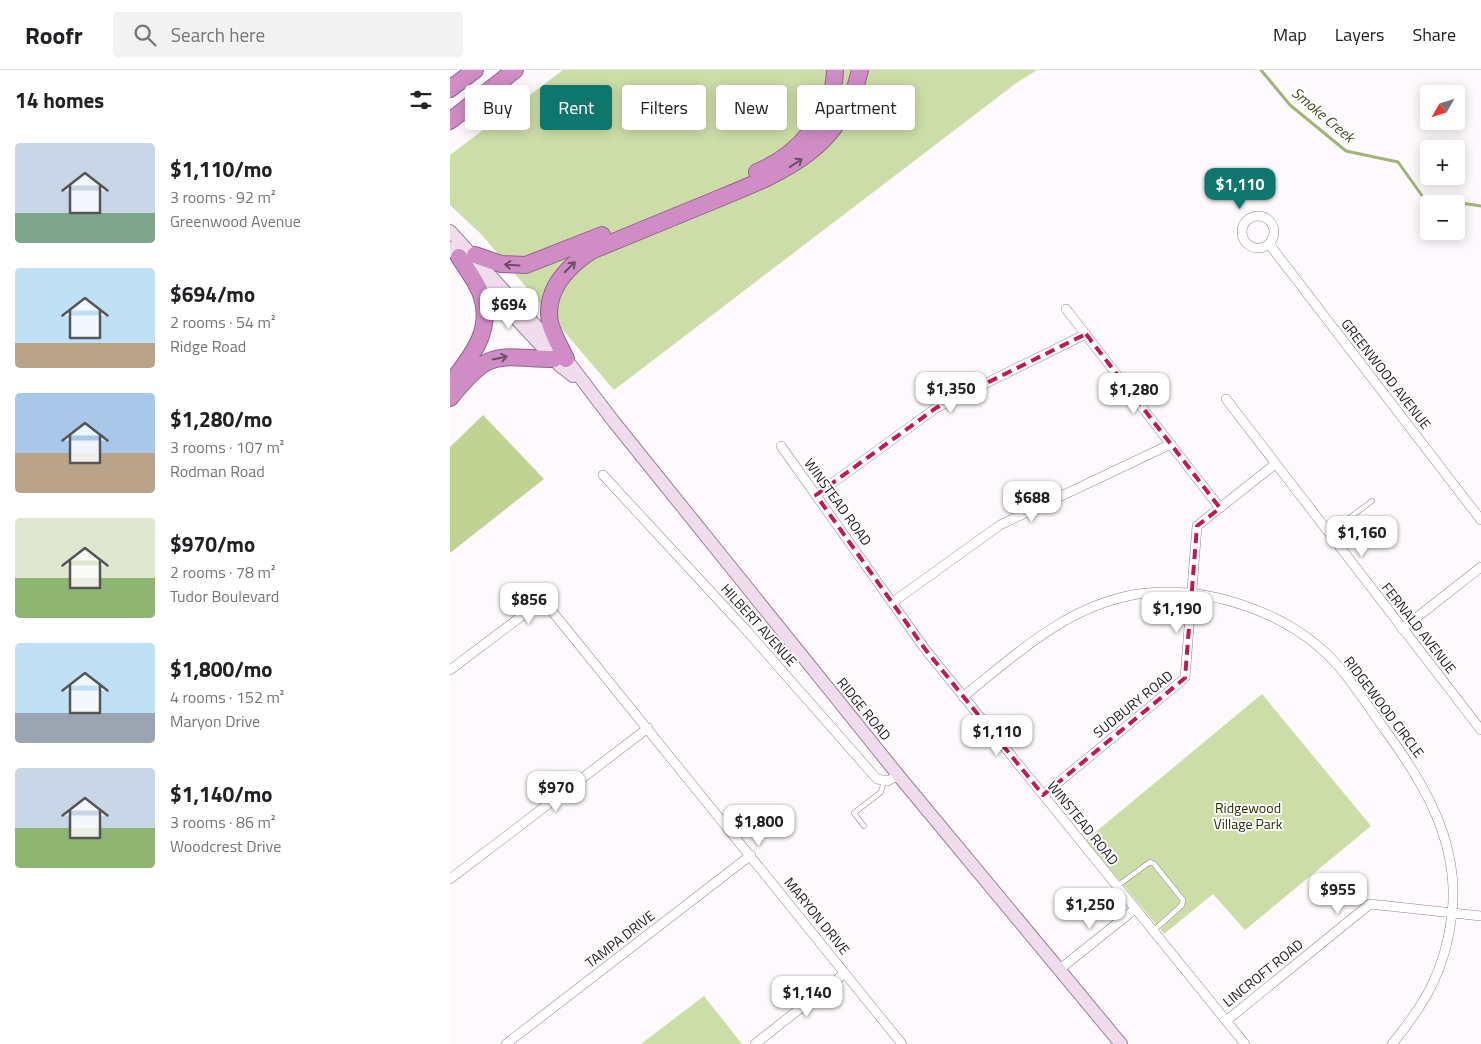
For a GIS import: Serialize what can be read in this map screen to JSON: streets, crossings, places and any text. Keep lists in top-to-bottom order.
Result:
{
  "streets": {
    "street": [
      "GREENWOOD AVENUE",
      "WINSTEAD ROAD",
      "HILBERT AVENUE",
      "FERNALD AVENUE",
      "SUDBURY ROAD",
      "RIDGEWOOD CIRCLE",
      "RIDGE ROAD",
      "MARYON DRIVE",
      "TAMPA DRIVE",
      "LINCROFT ROAD"
    ]
  },
  "crossings": [
    ["WINSTEAD ROAD", "SUDBURY ROAD"],
    ["WINSTEAD ROAD", "RIDGEWOOD CIRCLE"],
    ["WINSTEAD ROAD", "LINCROFT ROAD"],
    ["FERNALD AVENUE", "SUDBURY ROAD"],
    ["SUDBURY ROAD", "RIDGEWOOD CIRCLE"],
    ["RIDGEWOOD CIRCLE", "LINCROFT ROAD"],
    ["MARYON DRIVE", "TAMPA DRIVE"]
  ],
  "water": ["Smoke Creek"],
  "parks": ["Ridgewood Village Park"],
  "north": "bottom left",
  "page": {
    "header": "Roofr",
    "search": "Search here",
    "nav": ["Map", "Layers", "Share"],
    "heading": "14 homes",
    "map_buttons": ["+", "−"],
    "chip": [
      "Buy",
      "Rent",
      "Filters",
      "New",
      "Apartment"
    ],
    "list": [
      {
        "name": "$1,110/mo",
        "note": "3 rooms · 92 m² · Greenwood Avenue"
      },
      {
        "name": "$694/mo",
        "note": "2 rooms · 54 m² · Ridge Road"
      },
      {
        "name": "$1,280/mo",
        "note": "3 rooms · 107 m² · Rodman Road"
      },
      {
        "name": "$970/mo",
        "note": "2 rooms · 78 m² · Tudor Boulevard"
      },
      {
        "name": "$1,800/mo",
        "note": "4 rooms · 152 m² · Maryon Drive"
      },
      {
        "name": "$1,140/mo",
        "note": "3 rooms · 86 m² · Woodcrest Drive"
      }
    ],
    "price": [
      "$1,110",
      "$694",
      "$1,350",
      "$1,280",
      "$688",
      "$1,160",
      "$856",
      "$1,190",
      "$1,110",
      "$970",
      "$1,800",
      "$955",
      "$1,250",
      "$1,140"
    ]
  }
}
